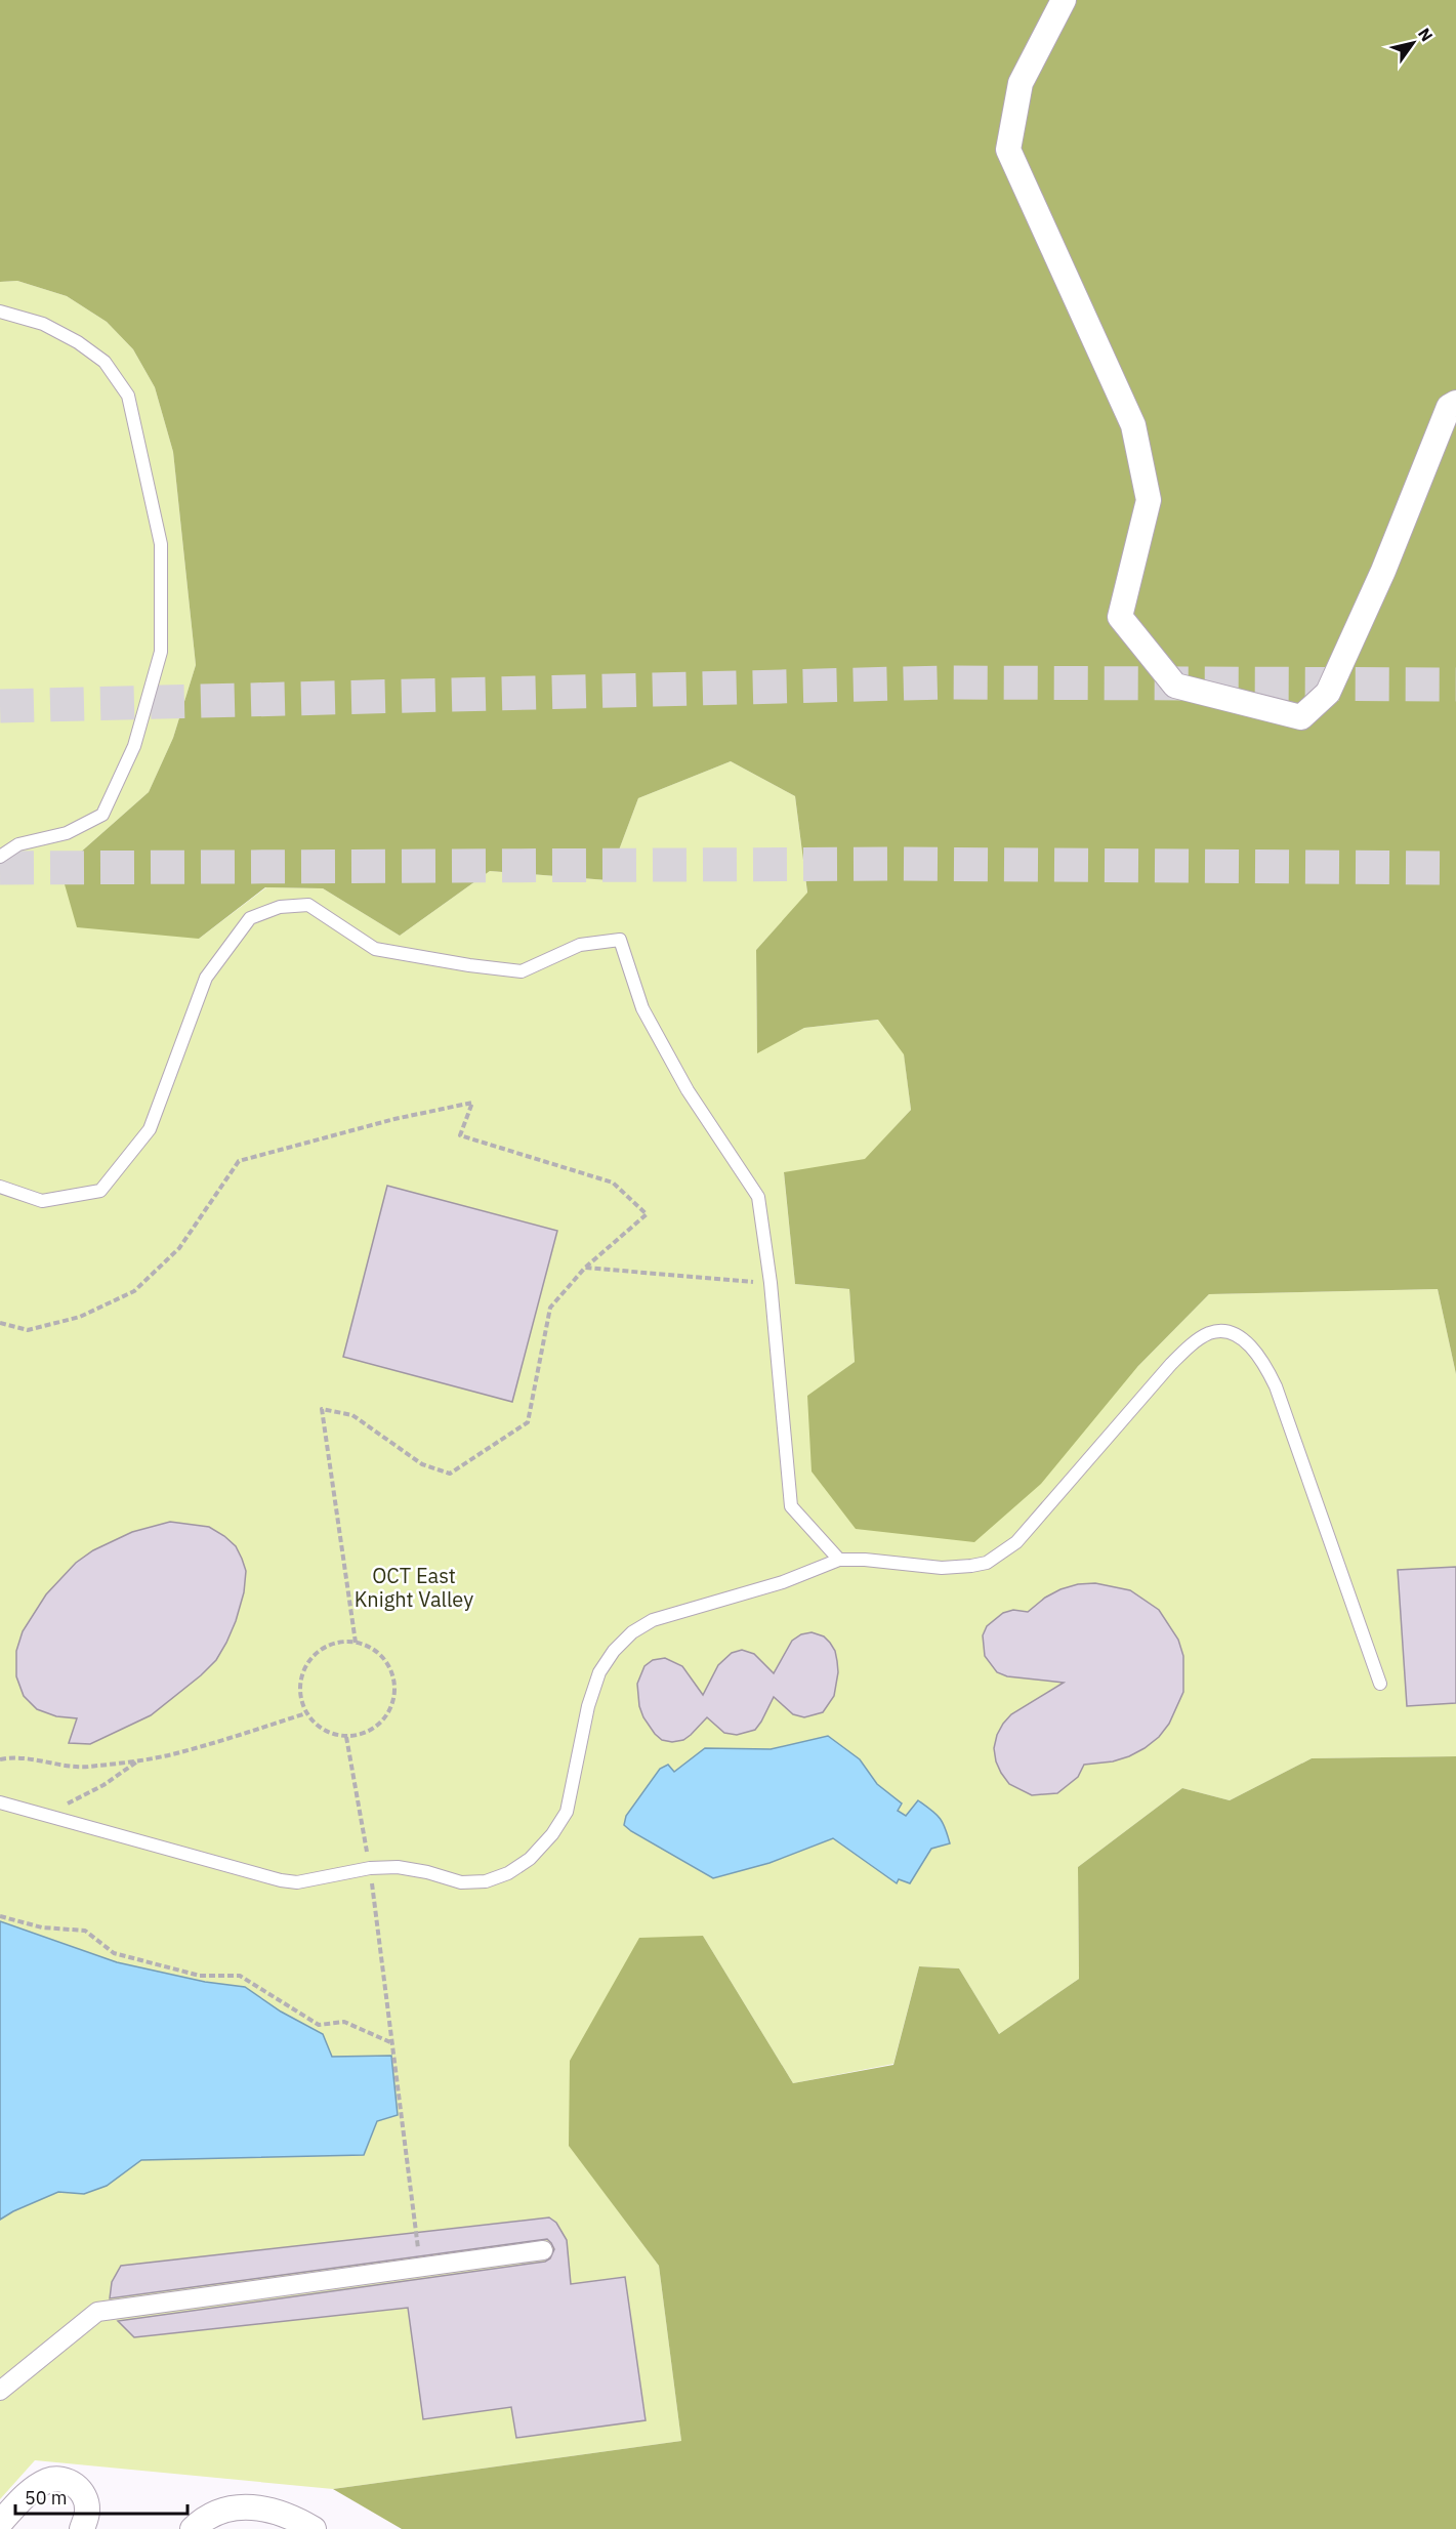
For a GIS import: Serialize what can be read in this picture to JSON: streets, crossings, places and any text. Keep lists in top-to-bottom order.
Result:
{
  "parks": ["OCT East Knight Valley"],
  "scale_bar": "50 m",
  "north": "top right"
}
